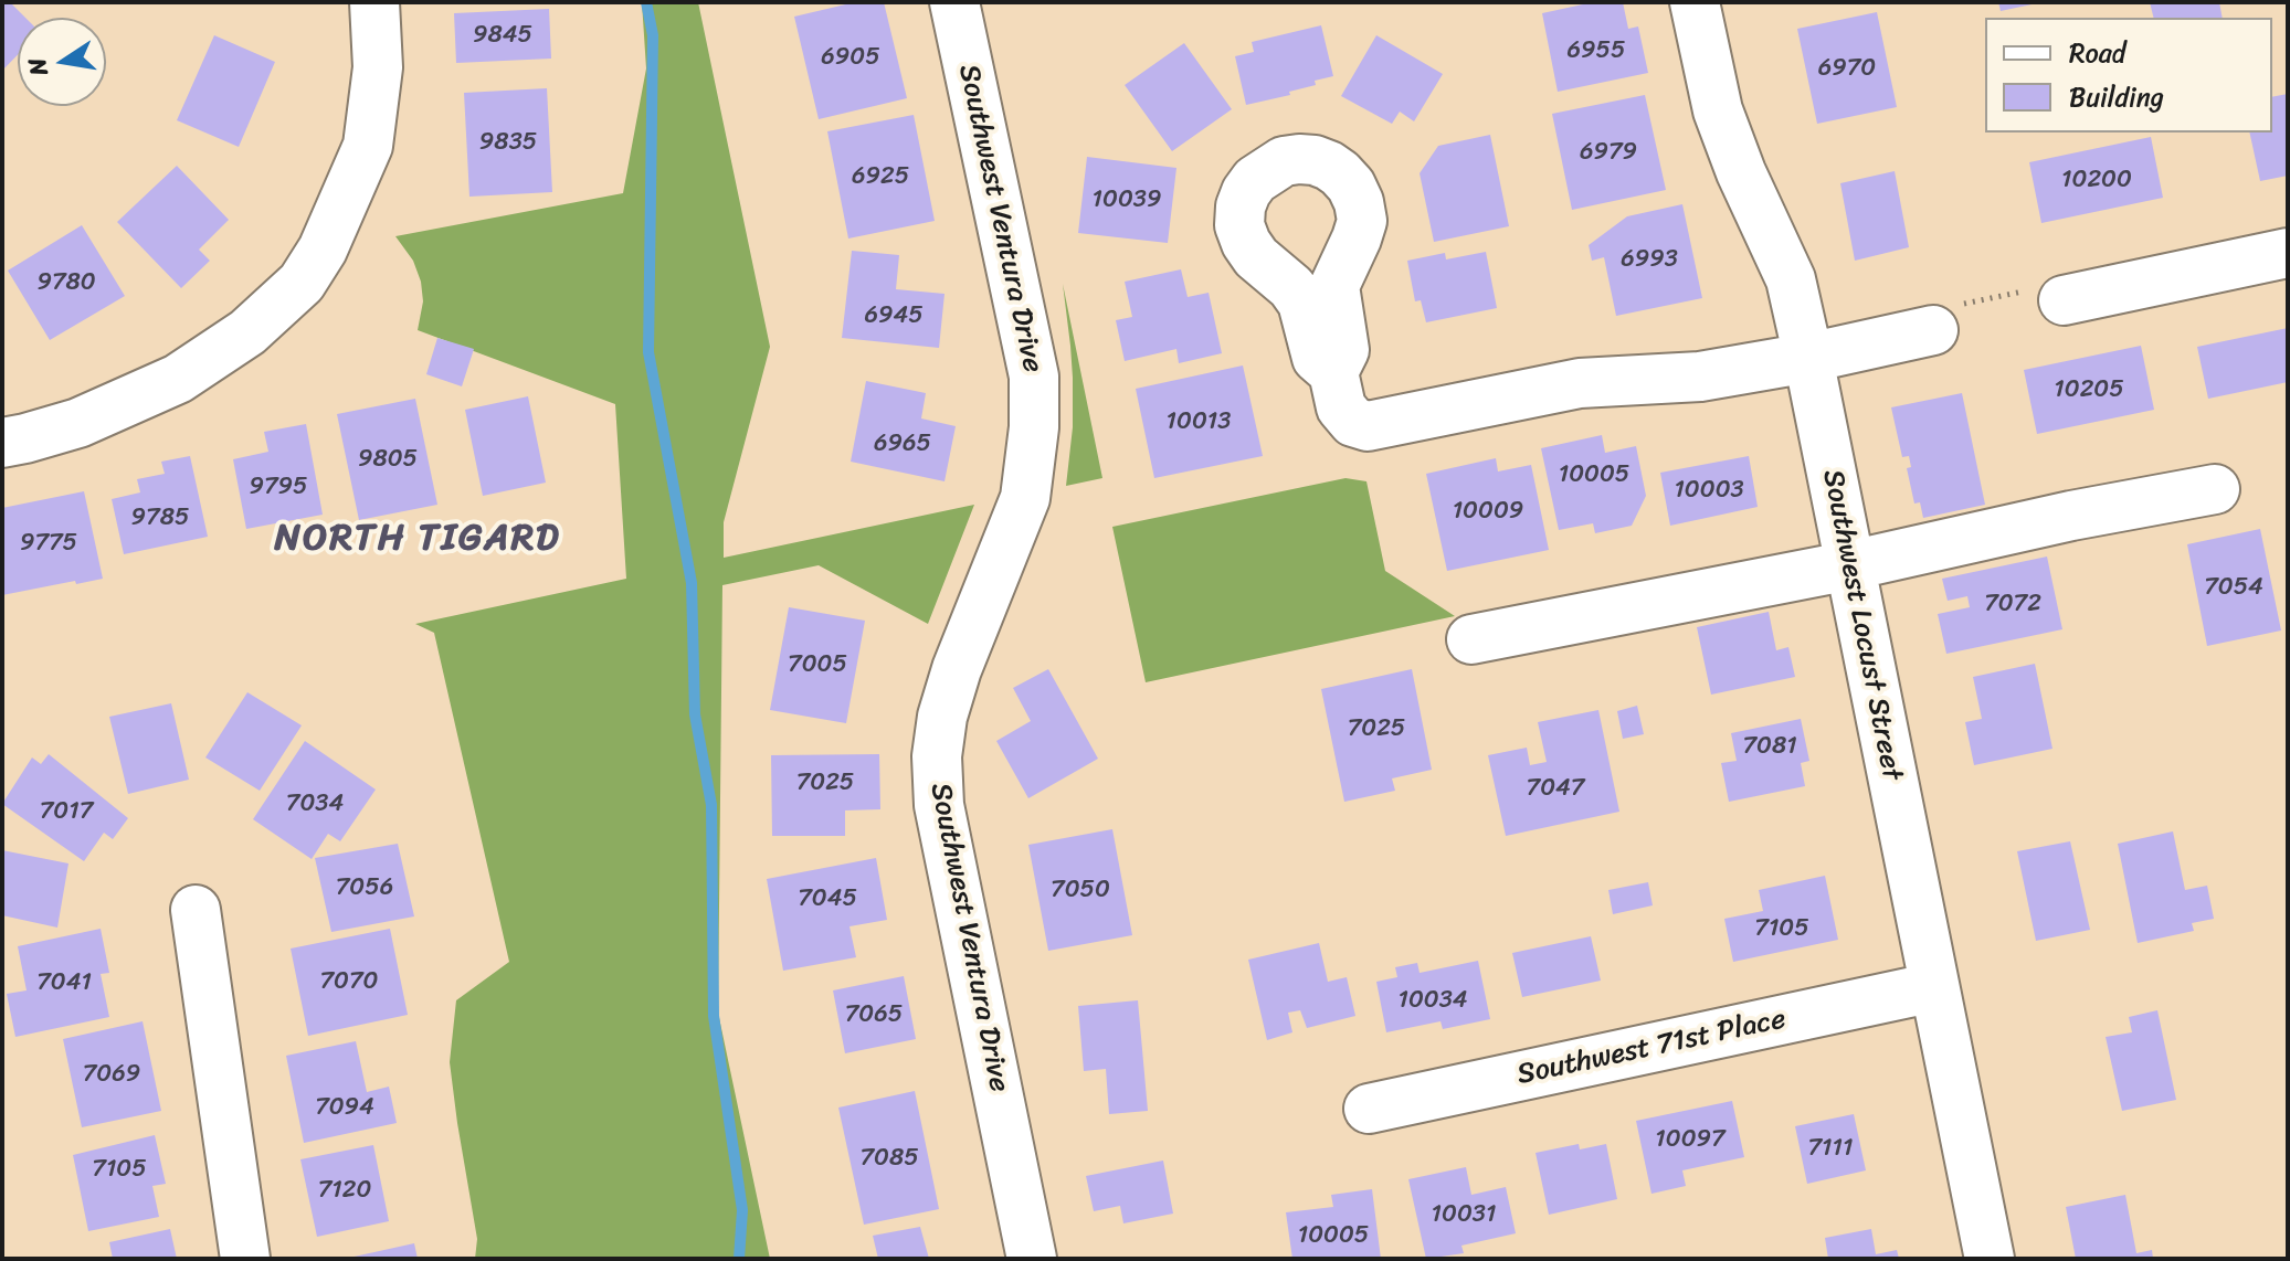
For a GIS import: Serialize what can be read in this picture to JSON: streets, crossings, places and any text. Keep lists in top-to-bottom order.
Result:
{
  "streets": {
    "street": ["Southwest Ventura Drive", "Southwest Locust Street", "Southwest 71st Place"]
  },
  "crossings": [
    ["Southwest Locust Street", "Southwest 71st Place"]
  ],
  "districts": ["NORTH TIGARD"],
  "house_numbers": [
    "9845",
    "6955",
    "6905",
    "6970",
    "9835",
    "6979",
    "6925",
    "10200",
    "10039",
    "6993",
    "9780",
    "6945",
    "10205",
    "10013",
    "6965",
    "9805",
    "10005",
    "9795",
    "10003",
    "10009",
    "9785",
    "9775",
    "7054",
    "7072",
    "7005",
    "7025",
    "7081",
    "7025",
    "7047",
    "7034",
    "7017",
    "7056",
    "7050",
    "7045",
    "7105",
    "7070",
    "7041",
    "10034",
    "7065",
    "7069",
    "7094",
    "10097",
    "7111",
    "7085",
    "7105",
    "7120",
    "10031",
    "10005"
  ],
  "legend": ["Road", "Building"],
  "north": "left"
}
